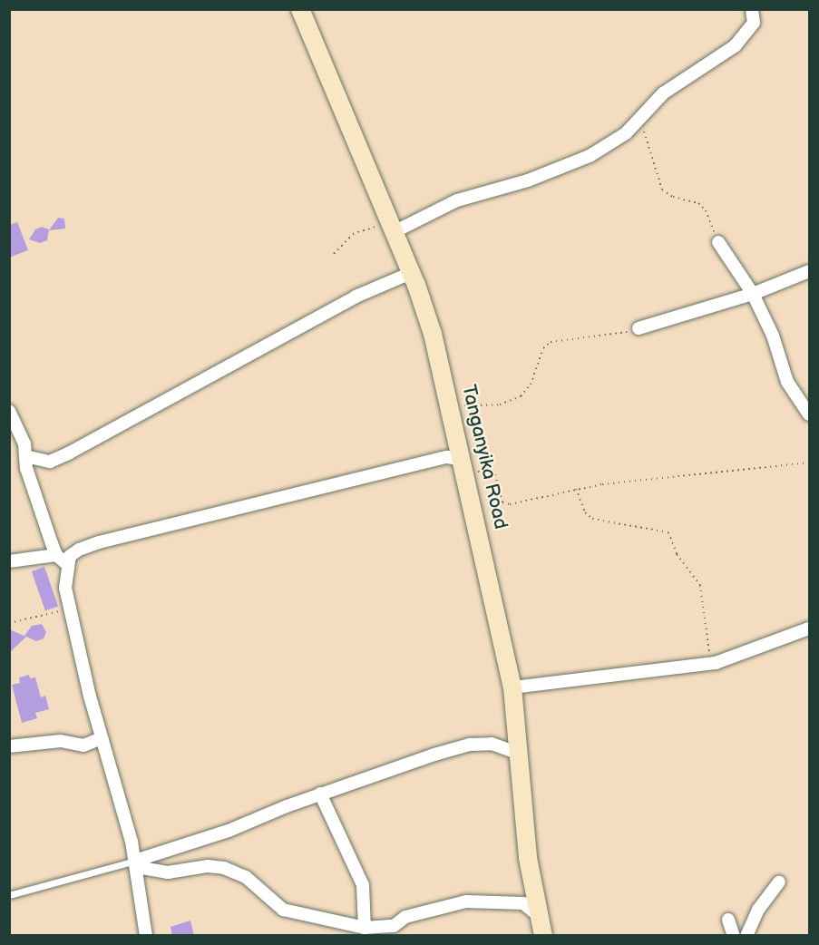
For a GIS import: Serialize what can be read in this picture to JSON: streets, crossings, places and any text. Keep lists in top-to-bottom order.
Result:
{
  "streets": {
    "street": ["Tanganyika Road"]
  }
}
